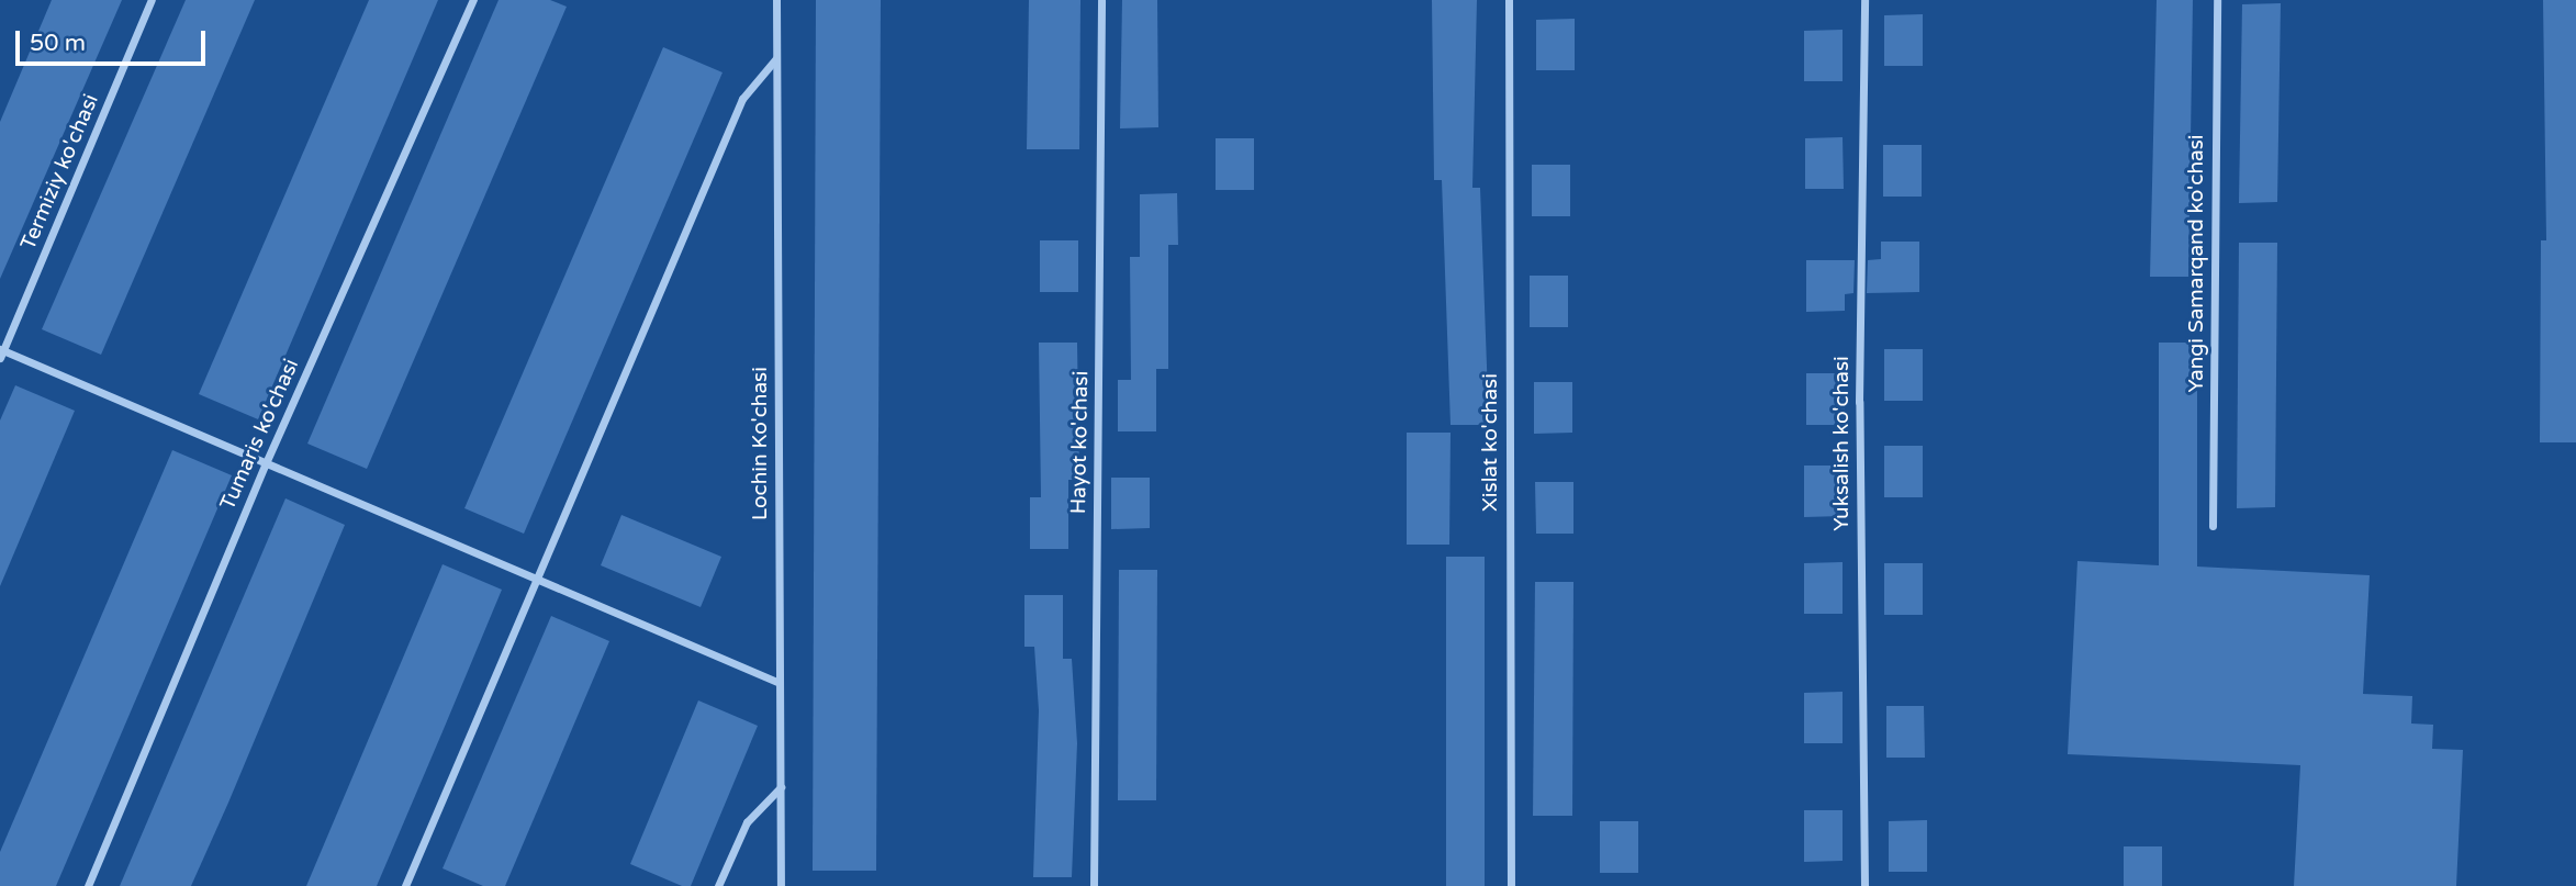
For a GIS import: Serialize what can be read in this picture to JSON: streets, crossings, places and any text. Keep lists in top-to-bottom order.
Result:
{
  "streets": {
    "street": [
      "Termiziy ko'chasi",
      "Yangi Samarqand ko'chasi",
      "Tumaris ko'chasi",
      "Hayot ko'chasi",
      "Xislat ko'chasi",
      "Lochin Ko'chasi",
      "Yuksalish ko'chasi"
    ]
  },
  "scale_bar": "50 m"
}
